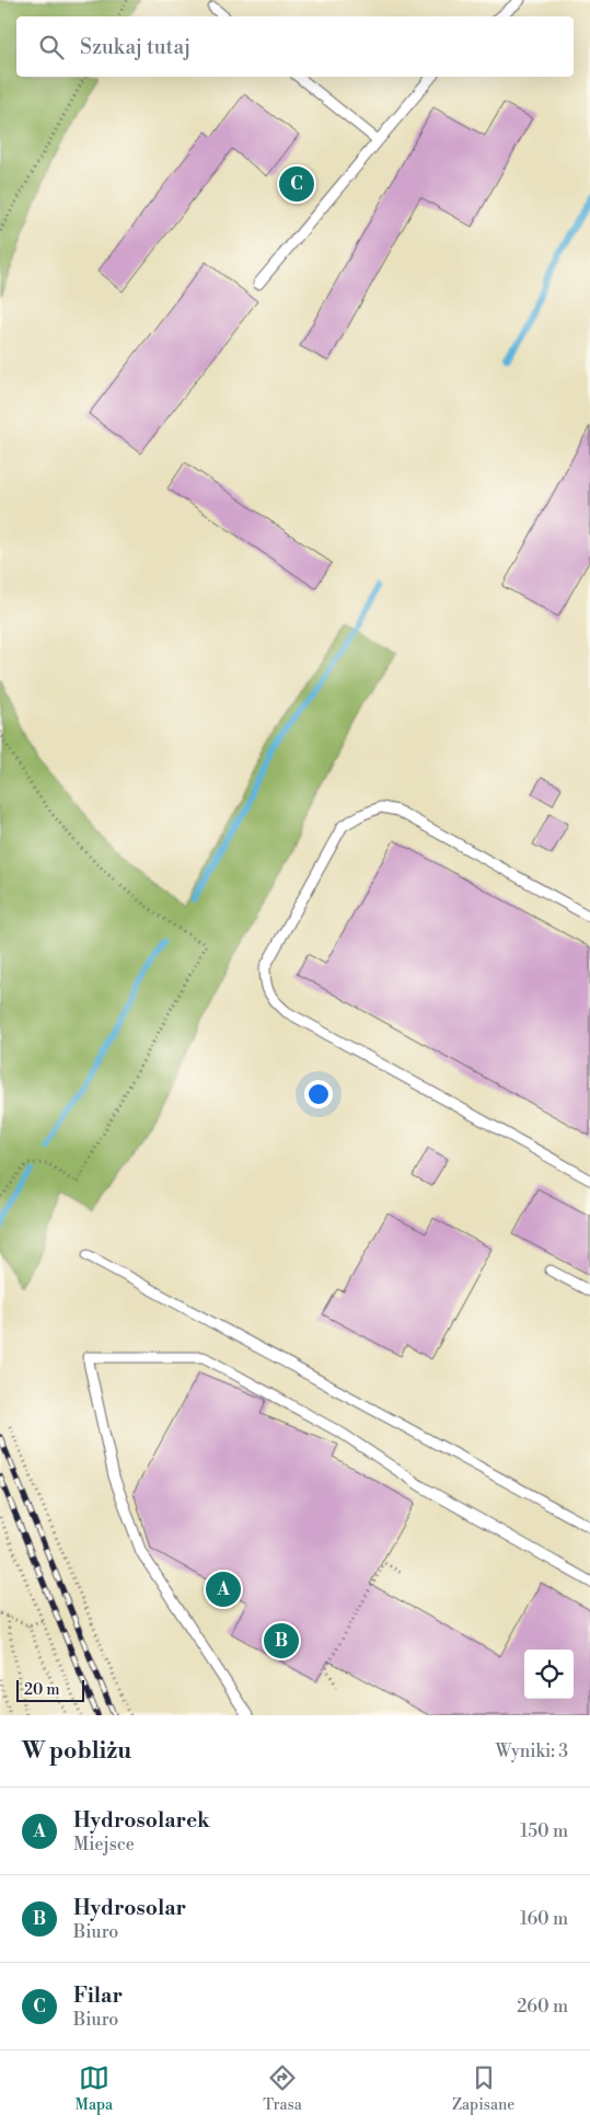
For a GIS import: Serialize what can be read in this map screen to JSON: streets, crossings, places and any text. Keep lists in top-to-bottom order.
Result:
{
  "scale_bar": "20 m",
  "page": {
    "search": "Szukaj tutaj",
    "pins": ["C", "A", "B"],
    "scale": "20 m",
    "heading": ["W pobliżu", "Wyniki: 3"],
    "list": [
      {
        "mark": "A",
        "name": "Hydrosolarek",
        "note": "Miejsce",
        "value": "150 m"
      },
      {
        "mark": "B",
        "name": "Hydrosolar",
        "note": "Biuro",
        "value": "160 m"
      },
      {
        "mark": "C",
        "name": "Filar",
        "note": "Biuro",
        "value": "260 m"
      }
    ],
    "nav": ["Mapa", "Trasa", "Zapisane"]
  }
}
